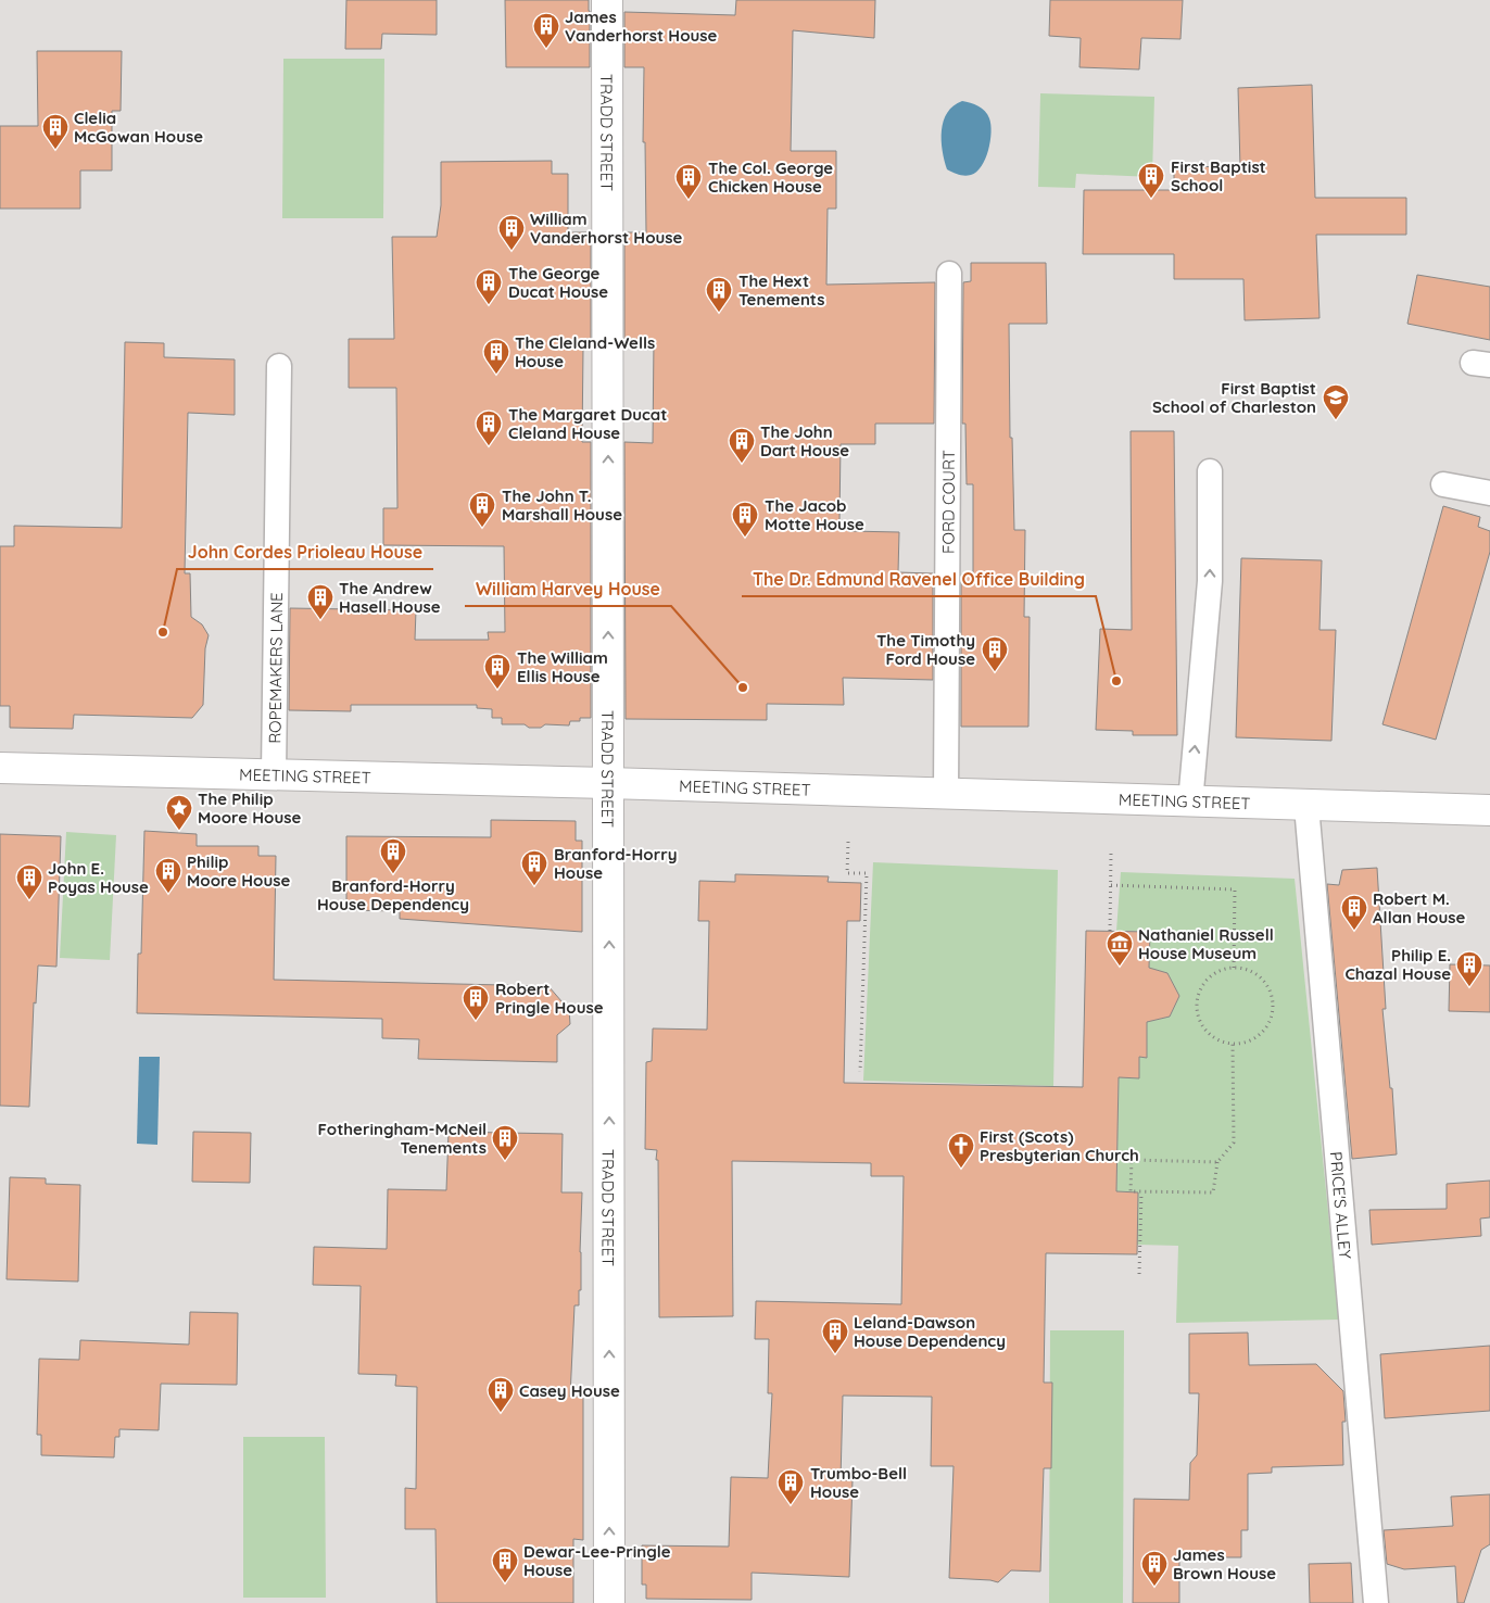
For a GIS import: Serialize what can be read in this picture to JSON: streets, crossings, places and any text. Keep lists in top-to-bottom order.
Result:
{
  "streets": {
    "street": ["TRADD STREET", "MEETING STREET"],
    "lane": ["FORD COURT", "ROPEMAKERS LANE", "PRICE'S ALLEY"]
  },
  "crossings": [
    ["TRADD STREET", "MEETING STREET"],
    ["FORD COURT", "MEETING STREET"],
    ["ROPEMAKERS LANE", "MEETING STREET"],
    ["MEETING STREET", "PRICE'S ALLEY"]
  ],
  "one_way": ["TRADD STREET"],
  "places": {
    "building": [
      "James Vanderhorst House",
      "Clelia McGowan House",
      "First Baptist School",
      "The Col. George Chicken House",
      "William Vanderhorst House",
      "The George Ducat House",
      "The Hext Tenements",
      "The Cleland-Wells House",
      "The Margaret Ducat Cleland House",
      "The John Dart House",
      "The John T. Marshall House",
      "The Jacob Motte House",
      "The Andrew Hasell House",
      "The Timothy Ford House",
      "The William Ellis House",
      "Branford-Horry House Dependency",
      "Branford-Horry House",
      "Philip Moore House",
      "John E. Poyas House",
      "Robert M. Allan House",
      "Philip E. Chazal House",
      "Robert Pringle House",
      "Fotheringham-McNeil Tenements",
      "Leland-Dawson House Dependency",
      "Casey House",
      "Trumbo-Bell House",
      "Dewar-Lee-Pringle House",
      "James Brown House"
    ],
    "school or university": ["First Baptist School of Charleston"],
    "other": ["John Cordes Prioleau House", "The Dr. Edmund Ravenel Office Building", "William Harvey House"],
    "place": ["The Philip Moore House"],
    "museum": ["Nathaniel Russell House Museum"],
    "church": ["First (Scots) Presbyterian Church"]
  }
}
